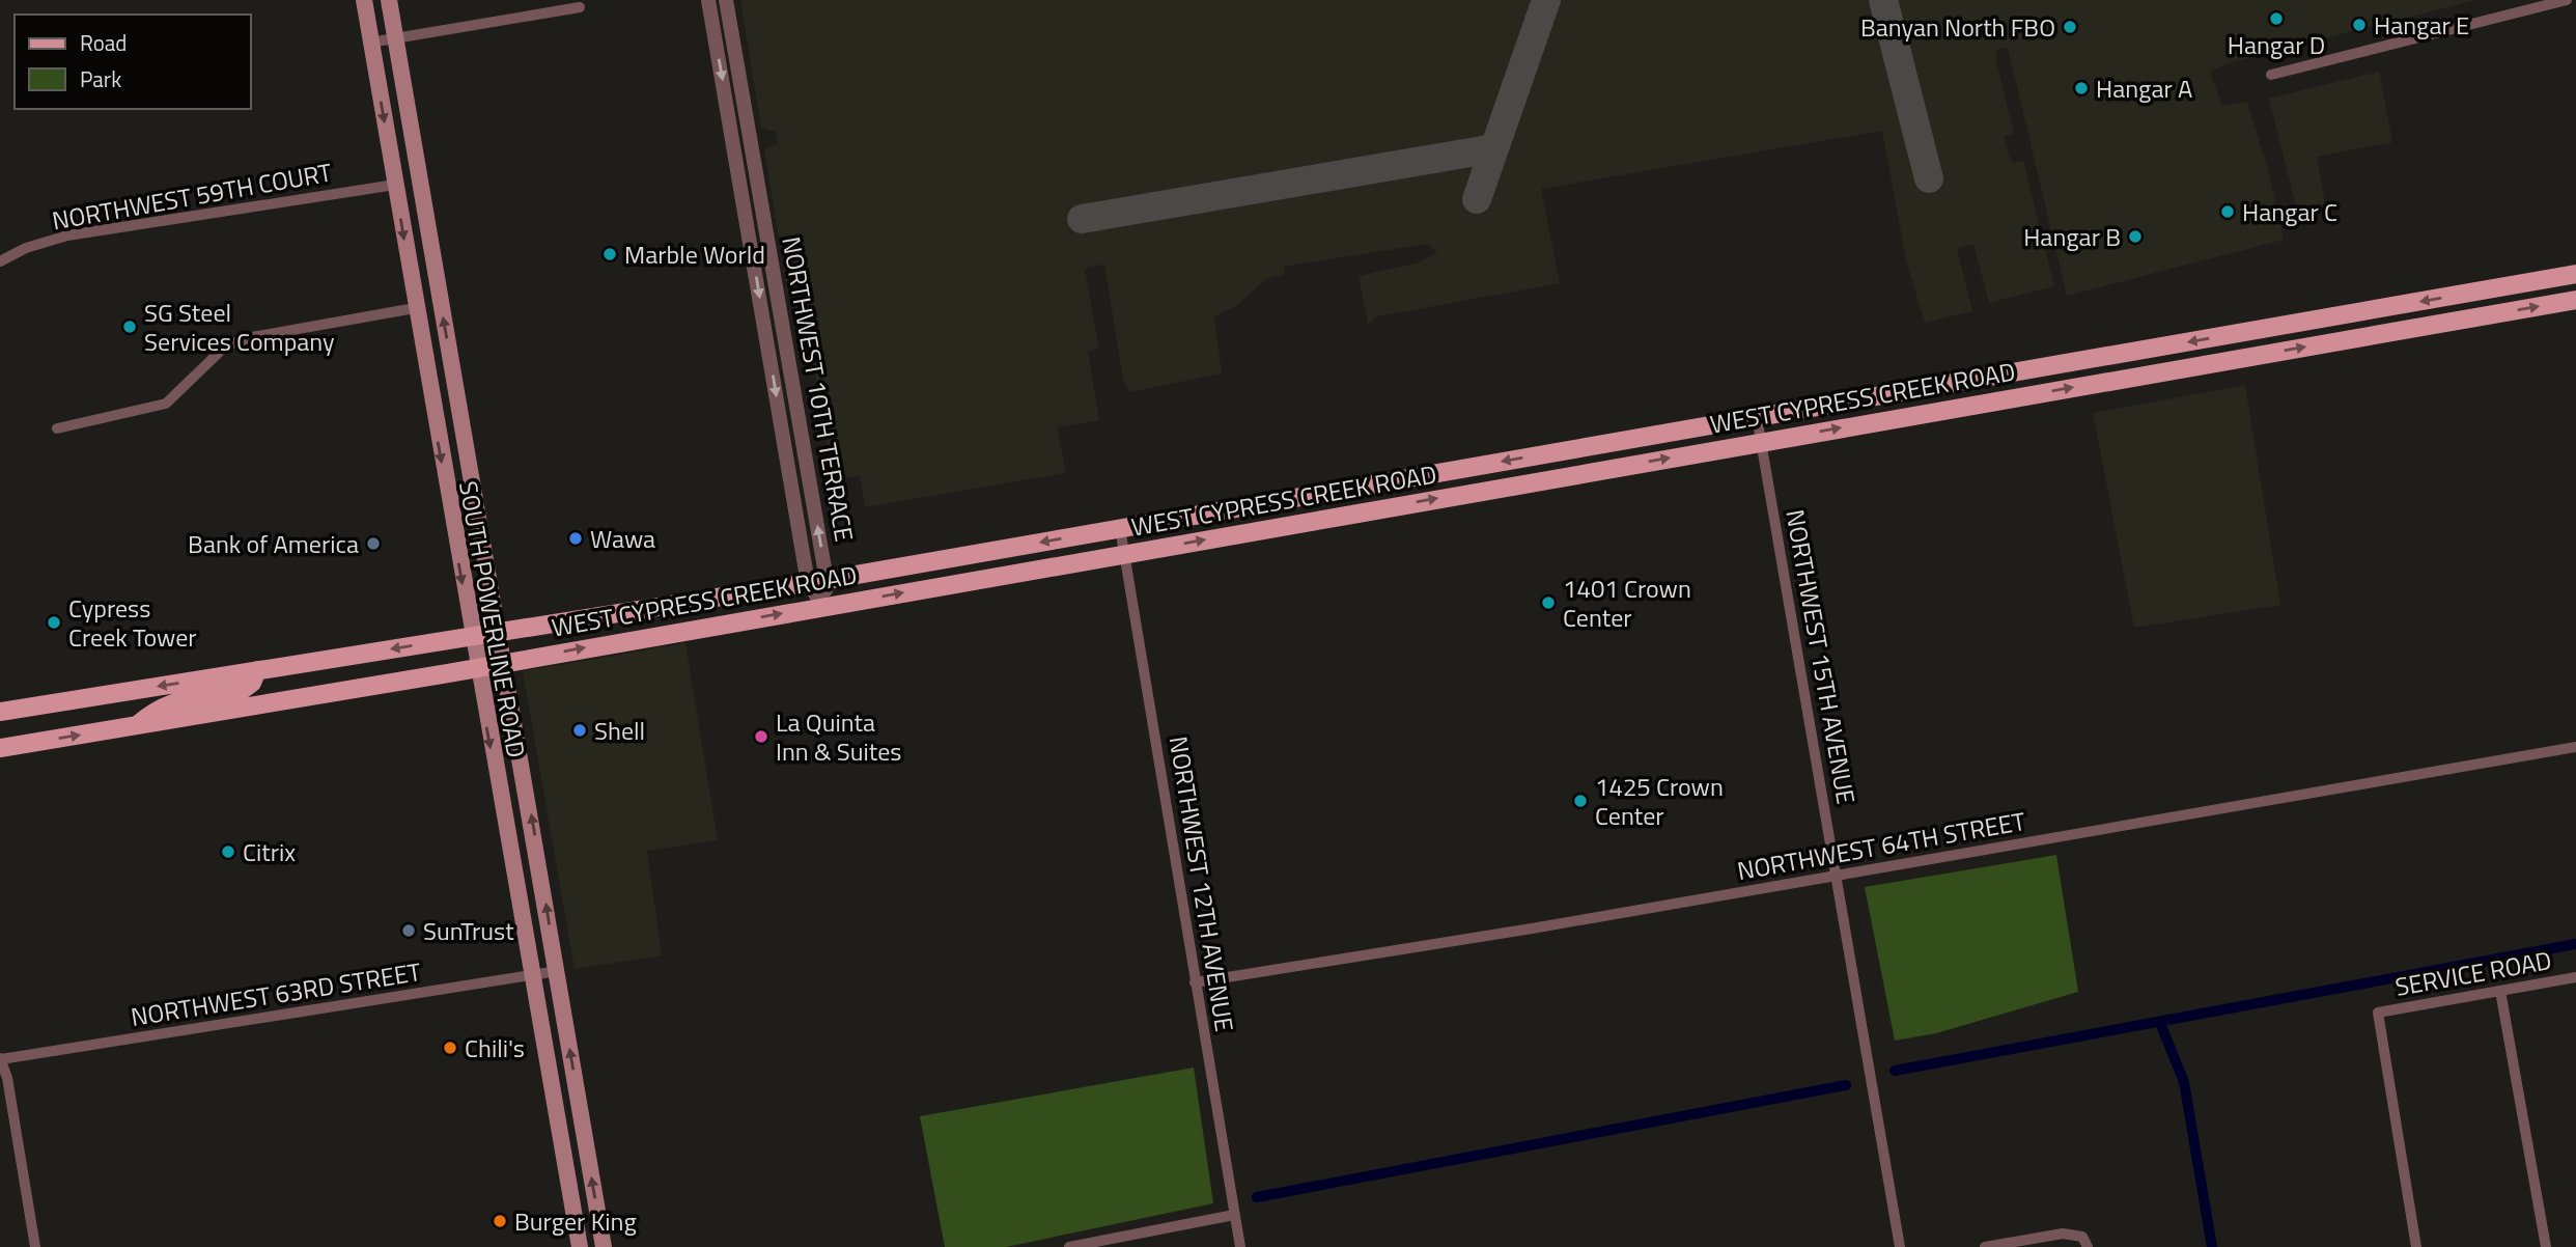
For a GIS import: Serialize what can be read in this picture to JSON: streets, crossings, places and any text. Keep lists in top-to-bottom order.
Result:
{
  "streets": {
    "main road": ["WEST CYPRESS CREEK ROAD", "SOUTH POWERLINE ROAD"],
    "street": [
      "NORTHWEST 59TH COURT",
      "NORTHWEST 10TH TERRACE",
      "NORTHWEST 15TH AVENUE",
      "NORTHWEST 64TH STREET",
      "NORTHWEST 12TH AVENUE",
      "SERVICE ROAD",
      "NORTHWEST 63RD STREET"
    ]
  },
  "crossings": [
    ["NORTHWEST 59TH COURT", "SOUTH POWERLINE ROAD"],
    ["NORTHWEST 10TH TERRACE", "WEST CYPRESS CREEK ROAD"],
    ["WEST CYPRESS CREEK ROAD", "SOUTH POWERLINE ROAD"],
    ["WEST CYPRESS CREEK ROAD", "NORTHWEST 15TH AVENUE"],
    ["WEST CYPRESS CREEK ROAD", "NORTHWEST 12TH AVENUE"],
    ["SOUTH POWERLINE ROAD", "NORTHWEST 63RD STREET"],
    ["NORTHWEST 15TH AVENUE", "NORTHWEST 64TH STREET"],
    ["NORTHWEST 64TH STREET", "NORTHWEST 12TH AVENUE"]
  ],
  "places": [
    "Hangar D",
    "Hangar E",
    "Banyan North FBO",
    "Hangar A",
    "Hangar C",
    "Hangar B",
    "Marble World",
    "SG Steel Services Company",
    "Wawa",
    "Bank of America",
    "1401 Crown Center",
    "Cypress Creek Tower",
    "Shell",
    "La Quinta Inn & Suites",
    "1425 Crown Center",
    "Citrix",
    "SunTrust",
    "Chili's",
    "Burger King"
  ],
  "legend": ["Road", "Park"]
}
